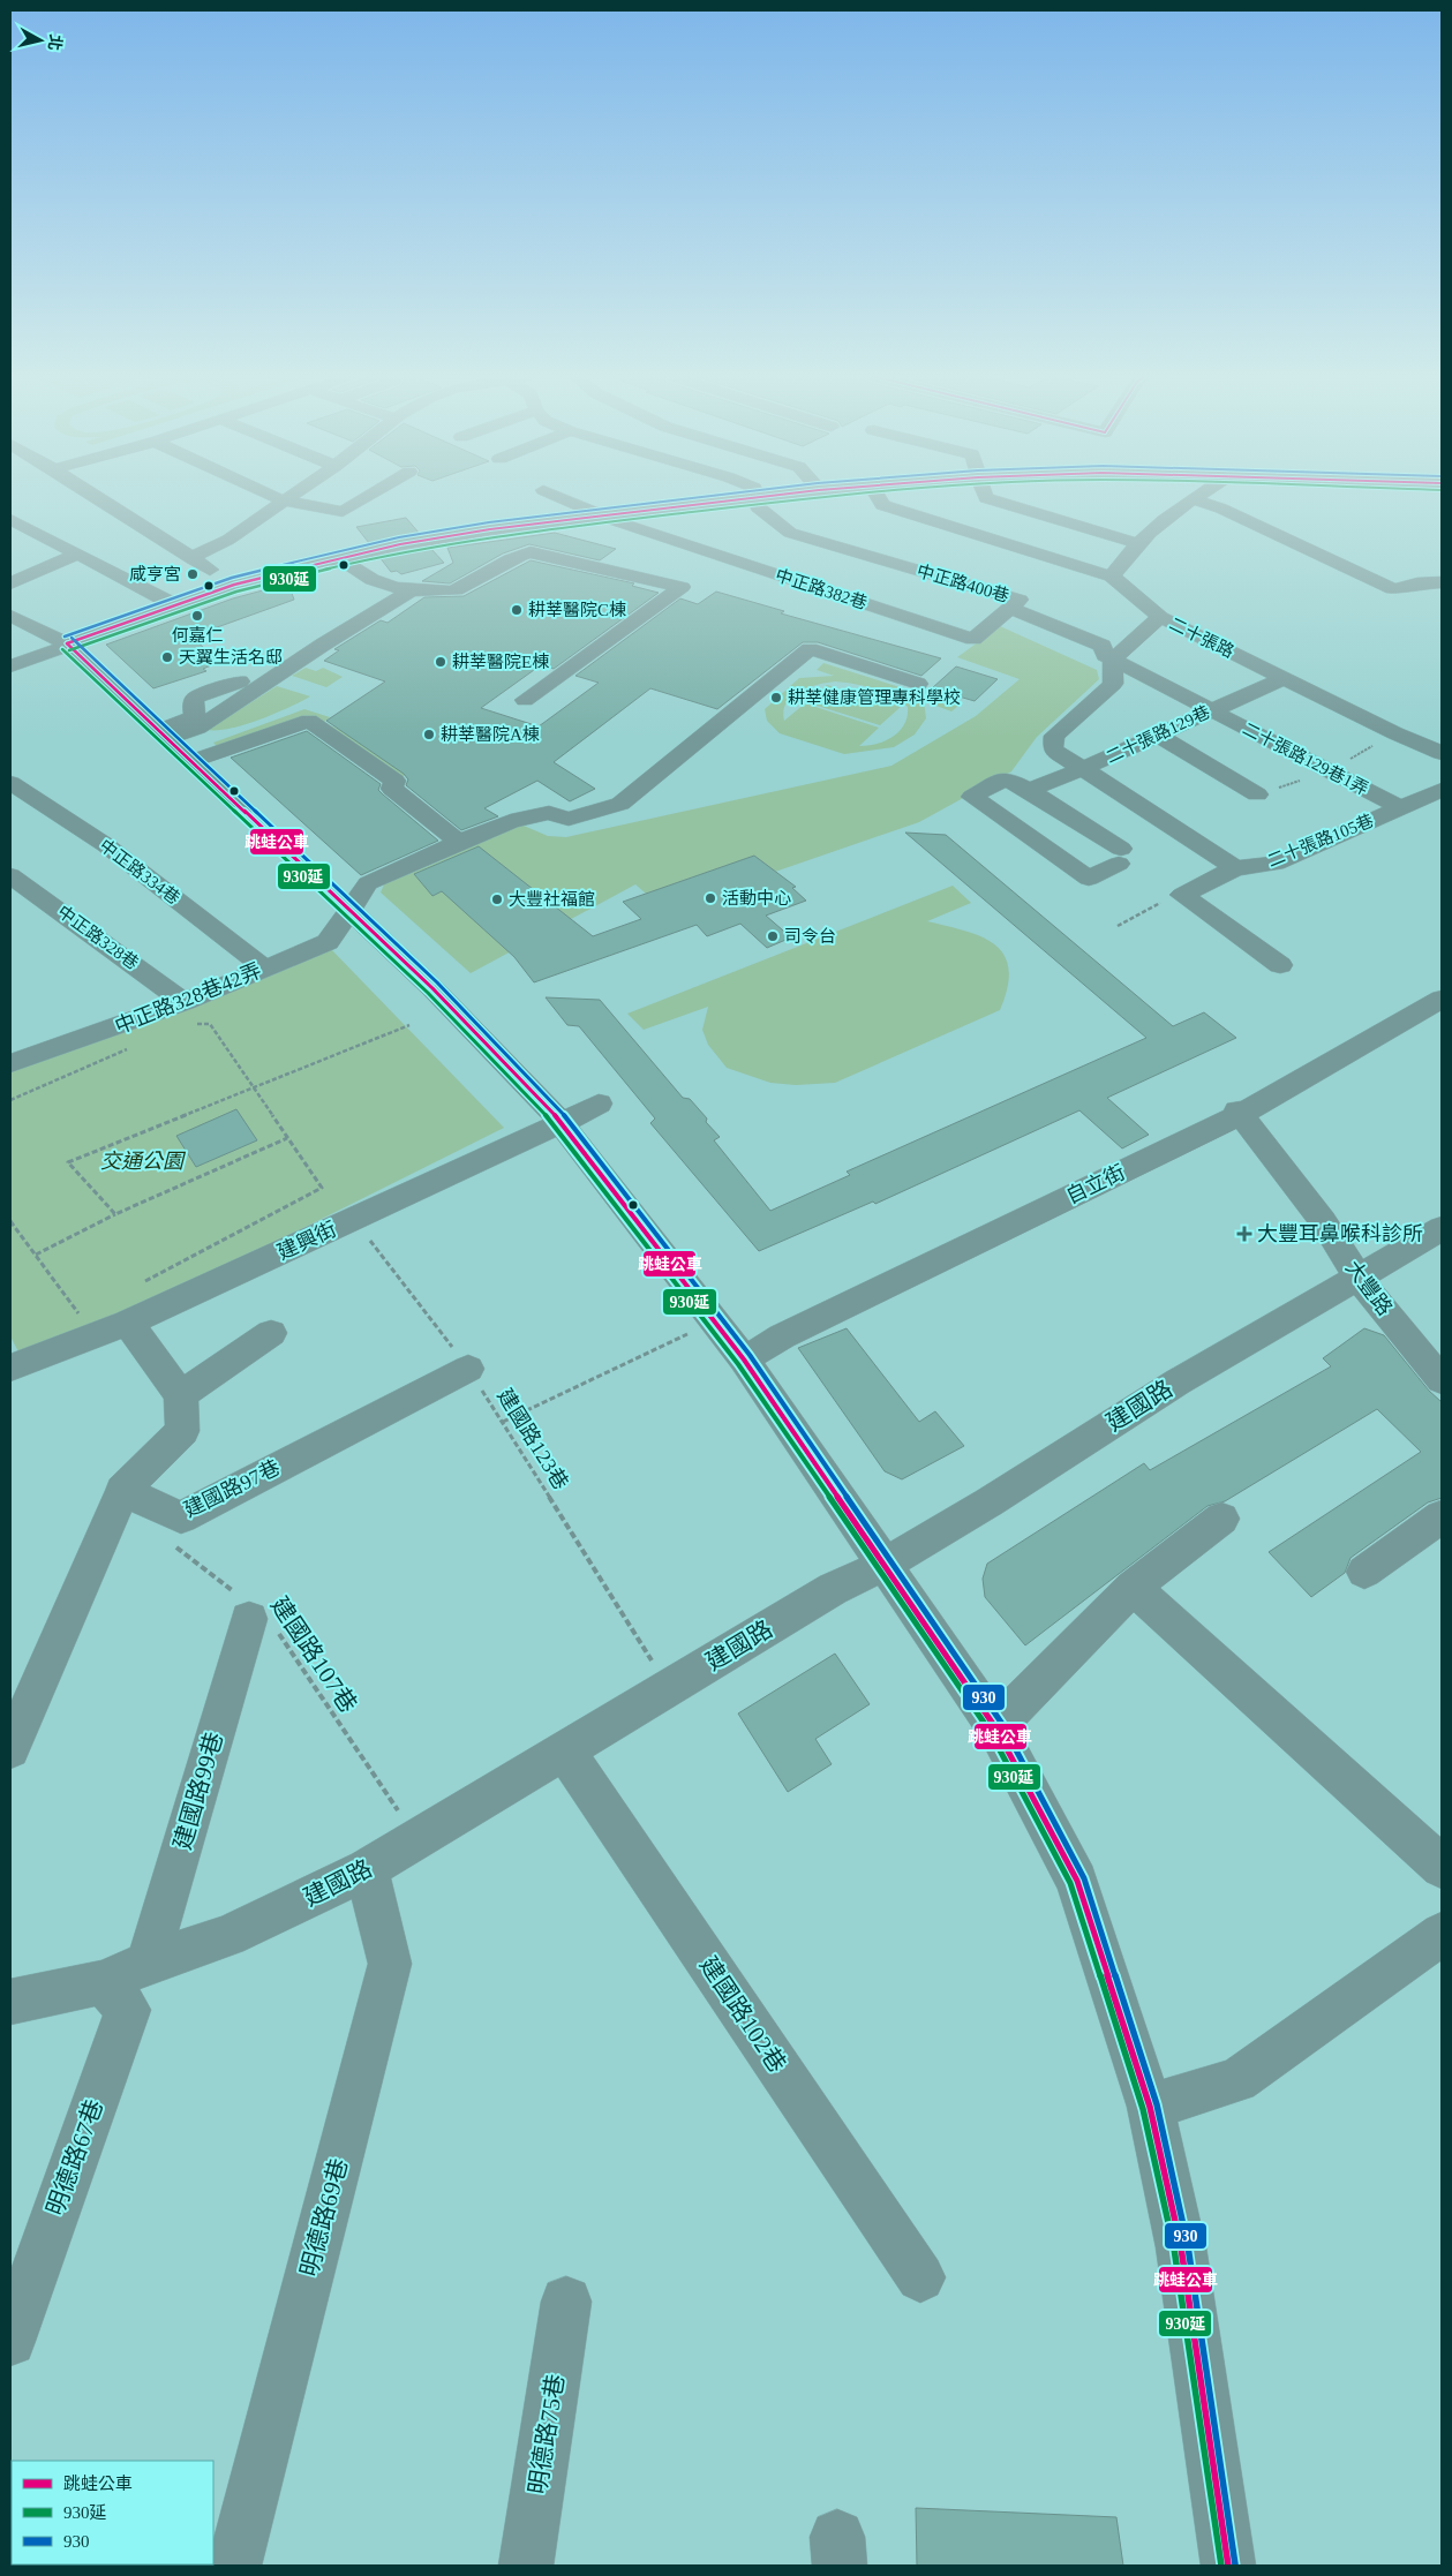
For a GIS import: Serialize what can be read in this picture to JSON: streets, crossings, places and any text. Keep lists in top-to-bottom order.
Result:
{
  "streets": {
    "street": [
      "中正路400巷",
      "中正路382巷",
      "二十張路",
      "二十張路129巷",
      "二十張路129巷1弄",
      "二十張路105巷",
      "中正路334巷",
      "中正路328巷",
      "中正路328巷42弄",
      "自立街",
      "建興街",
      "大豐路",
      "建國路",
      "建國路97巷",
      "建國路99巷",
      "建國路102巷",
      "明德路67巷",
      "明德路69巷",
      "明德路75巷"
    ],
    "path": ["建國路123巷", "建國路107巷"]
  },
  "crossings": [
    ["中正路400巷", "中正路382巷"],
    ["中正路400巷", "二十張路129巷1弄"],
    ["二十張路", "二十張路129巷"],
    ["二十張路129巷", "二十張路129巷1弄"],
    ["二十張路129巷1弄", "二十張路105巷"],
    ["中正路334巷", "中正路328巷42弄"],
    ["中正路328巷", "中正路328巷42弄"],
    ["自立街", "大豐路"],
    ["建興街", "建國路123巷"],
    ["大豐路", "建國路"],
    ["建國路", "建國路123巷"],
    ["建國路", "建國路107巷"],
    ["建國路", "建國路99巷"],
    ["建國路", "建國路102巷"],
    ["建國路", "明德路67巷"],
    ["建國路", "明德路69巷"],
    ["建國路123巷", "建國路97巷"],
    ["建國路97巷", "建國路107巷"],
    ["建國路107巷", "建國路99巷"]
  ],
  "parks": ["交通公園"],
  "places": {
    "other": [
      "咸亨宮",
      "耕莘醫院C棟",
      "何嘉仁",
      "天翼生活名邸",
      "耕莘醫院E棟",
      "耕莘健康管理專科學校",
      "耕莘醫院A棟",
      "活動中心",
      "大豐社福館",
      "司令台"
    ],
    "health": ["大豐耳鼻喉科診所"]
  },
  "lines": ["transit line 跳蛙公車", "transit line 930延", "transit line 930"],
  "legend": ["跳蛙公車", "930延", "930"],
  "north": "right"
}
